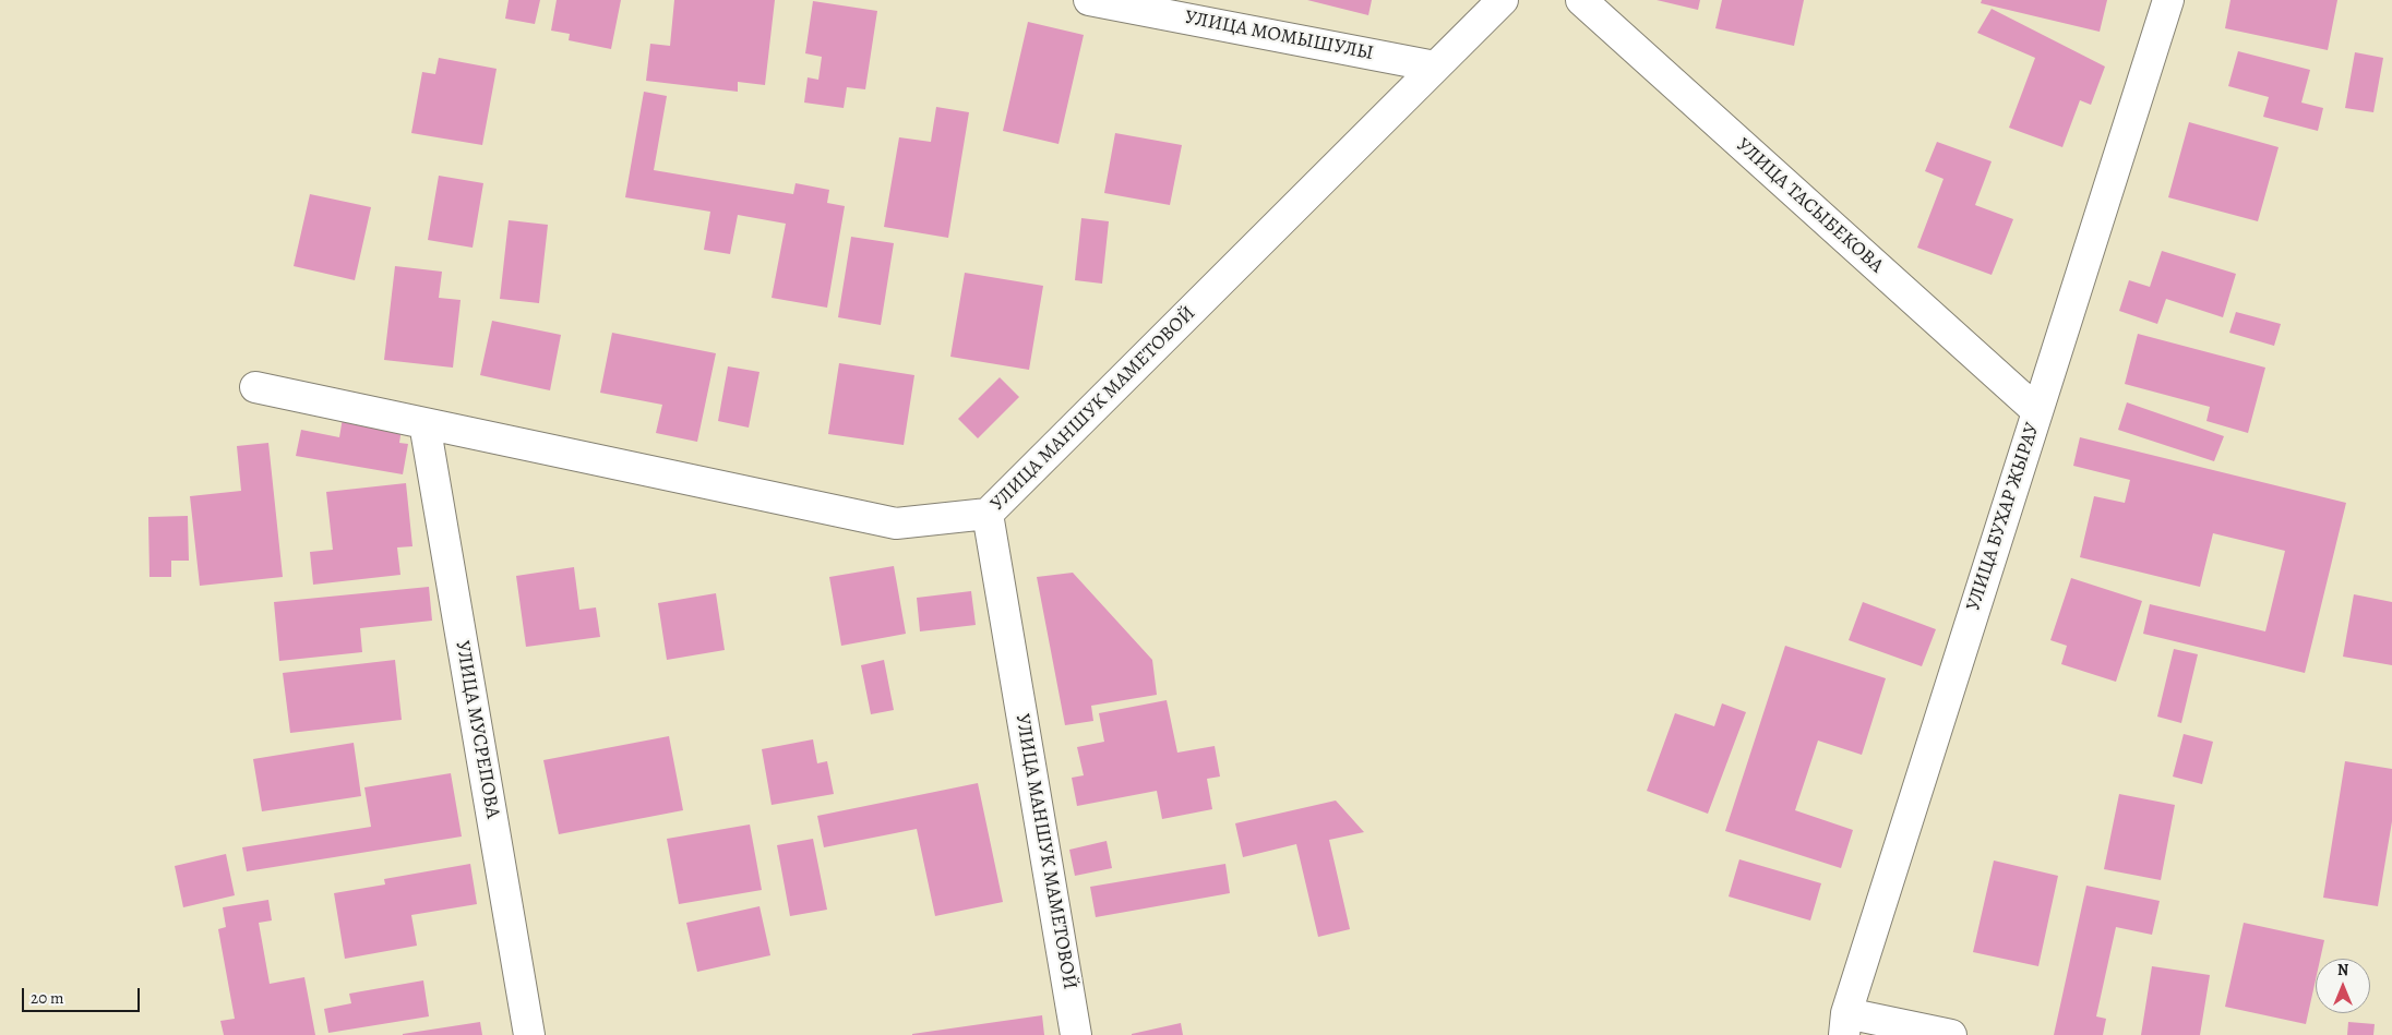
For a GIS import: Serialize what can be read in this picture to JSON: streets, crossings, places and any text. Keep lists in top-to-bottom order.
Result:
{
  "streets": {
    "street": [
      "УЛИЦА МОМЫШУЛЫ",
      "УЛИЦА ТАСЫБЕКОВА",
      "УЛИЦА МАНШУК МАМЕТОВОЙ",
      "УЛИЦА БУХАР ЖЫРАУ",
      "УЛИЦА МУСРЕПОВА"
    ]
  },
  "crossings": [
    ["УЛИЦА МОМЫШУЛЫ", "УЛИЦА МАНШУК МАМЕТОВОЙ"],
    ["УЛИЦА ТАСЫБЕКОВА", "УЛИЦА БУХАР ЖЫРАУ"]
  ],
  "scale_bar": "20 m",
  "north": "top"
}
